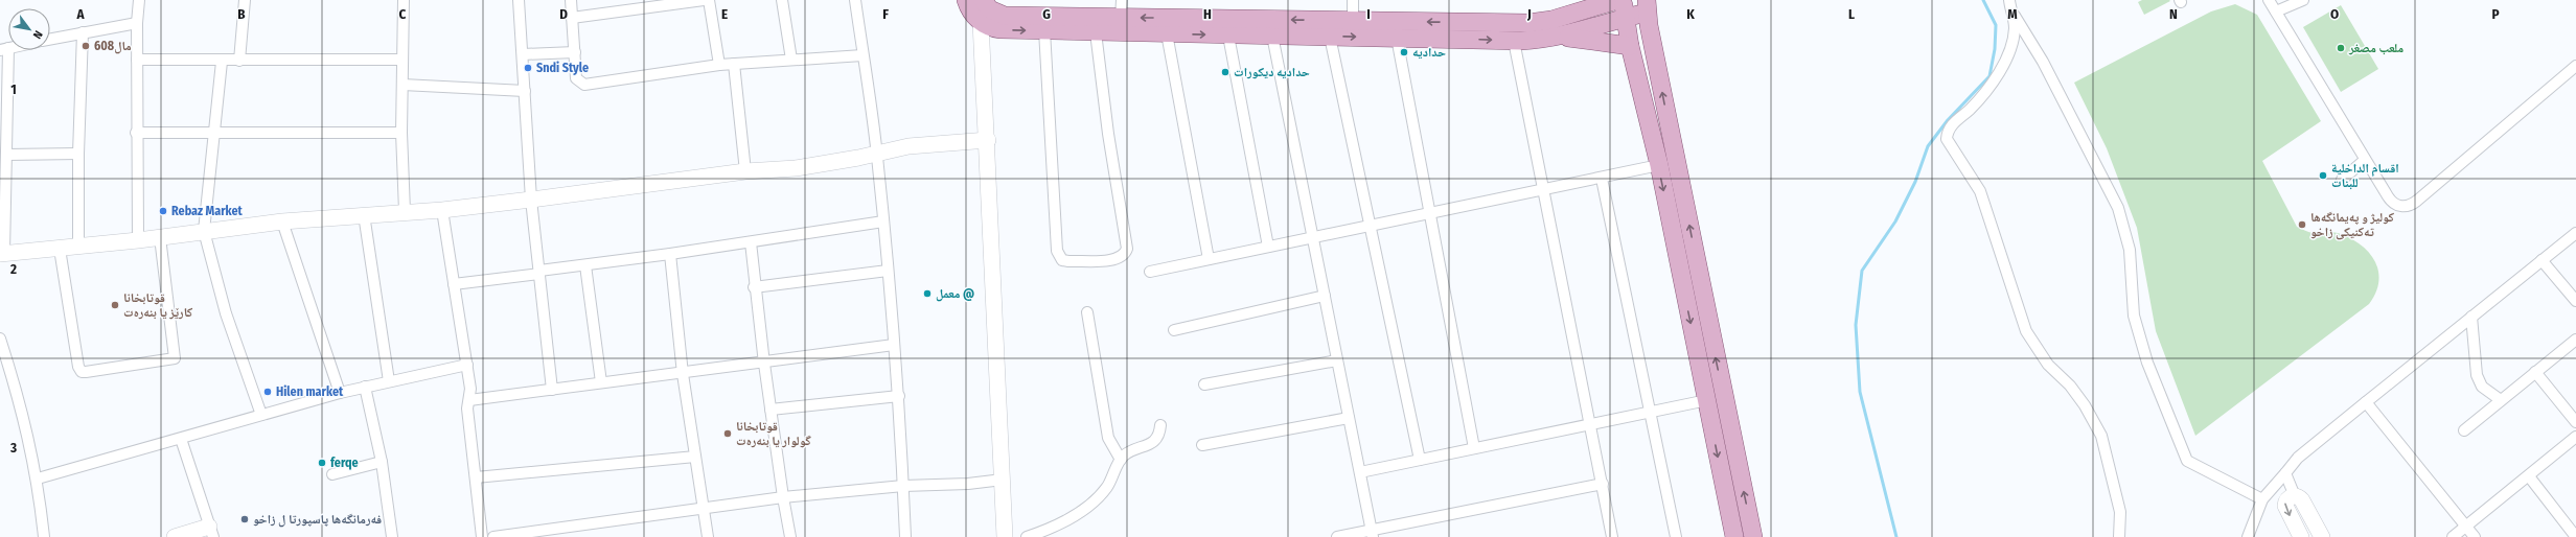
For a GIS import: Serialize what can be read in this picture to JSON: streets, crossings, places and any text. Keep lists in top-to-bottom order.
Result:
{
  "places": [
    "مال608",
    "ملعب مصغر",
    "حداديه",
    "Sndi Style",
    "حداديه ديكورات",
    "اقسام الداخلیة للبنات",
    "Rebaz Market",
    "كوليژ و په‌يمانگه‌ها ته‌كنيكى زاخو",
    "معمل @",
    "قوتابخانا کارێز یا بنەرەت",
    "Hilen market",
    "قوتابخانا گولوار یا بنەرەت",
    "ferqe",
    "فەرمانگەها پاسپورتا ل زاخو"
  ],
  "north": "bottom right",
  "grid": {
    "columns": [
      "A",
      "B",
      "C",
      "D",
      "E",
      "F",
      "G",
      "H",
      "I",
      "J",
      "K",
      "L",
      "M",
      "N",
      "O",
      "P"
    ],
    "rows": ["1", "2", "3"]
  }
}
